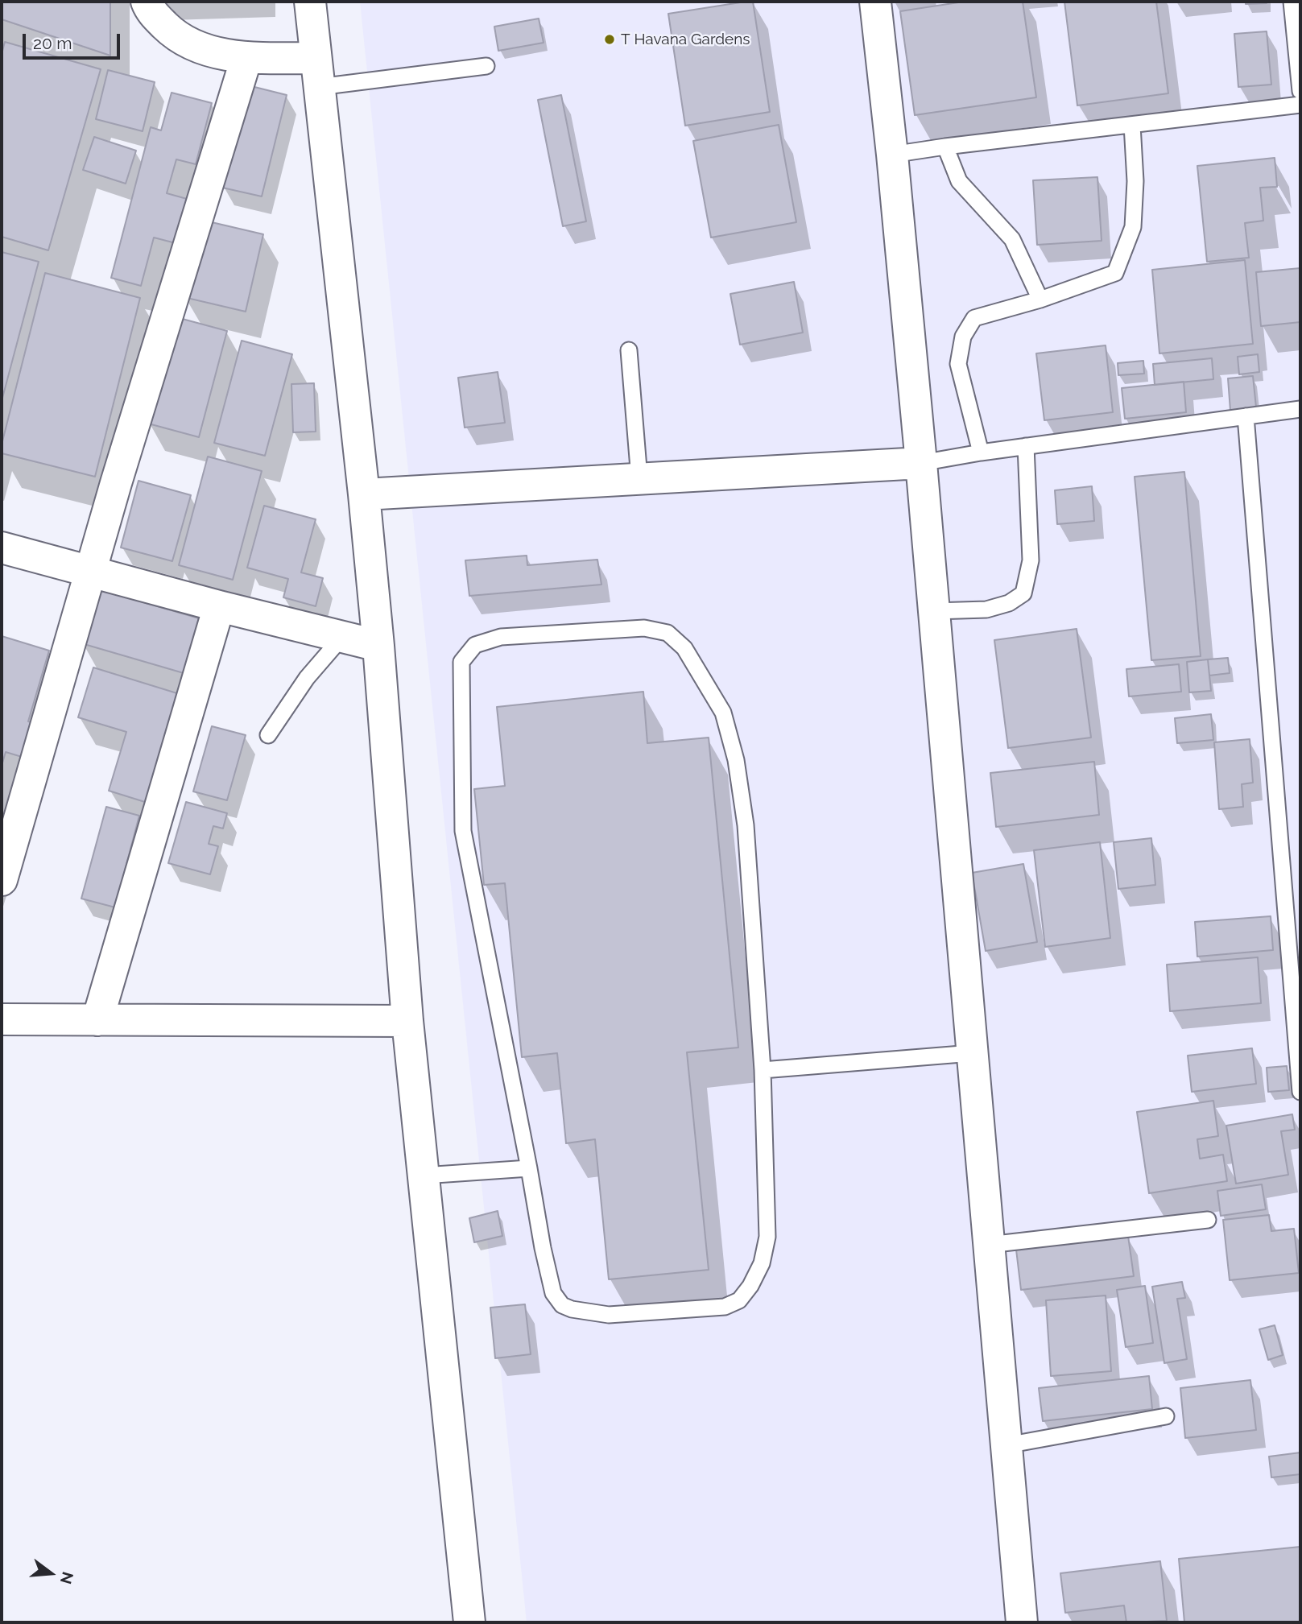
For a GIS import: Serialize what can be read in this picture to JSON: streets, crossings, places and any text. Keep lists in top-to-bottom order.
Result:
{
  "places": ["T Havana Gardens"],
  "scale_bar": "20 m",
  "north": "right"
}
